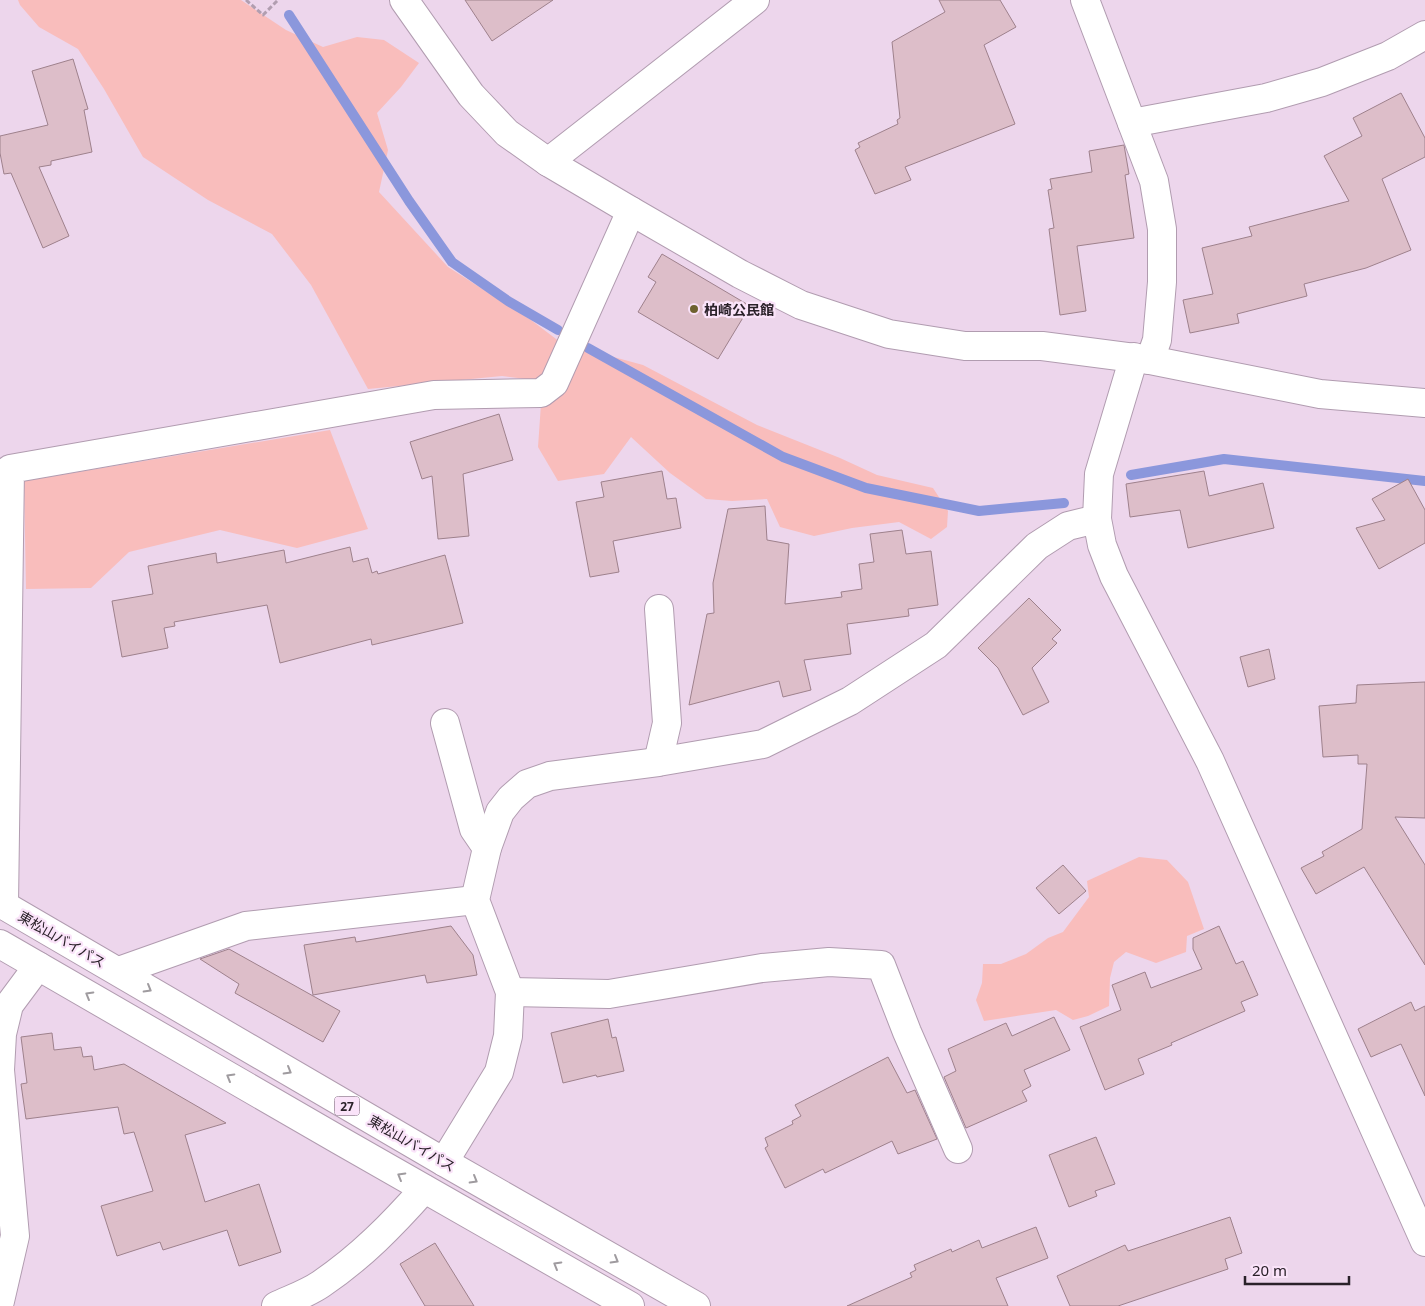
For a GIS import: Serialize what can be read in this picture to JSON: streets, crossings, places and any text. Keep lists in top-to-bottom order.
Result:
{
  "streets": {
    "street": ["東松山バイパス", "27"]
  },
  "places": ["柏崎公民館"],
  "scale_bar": "20 m"
}
